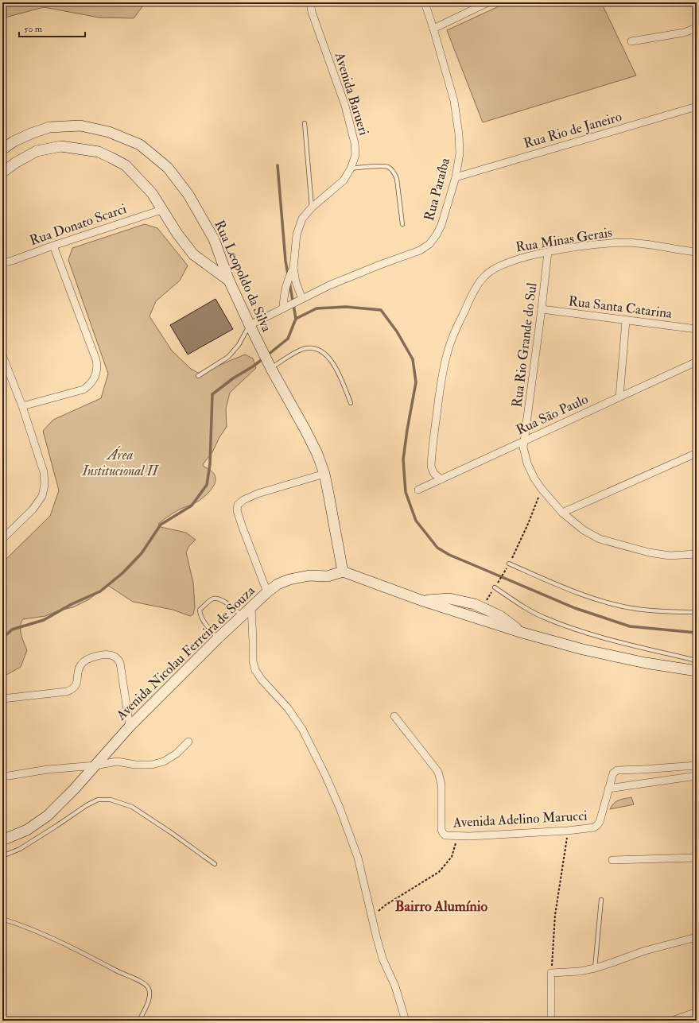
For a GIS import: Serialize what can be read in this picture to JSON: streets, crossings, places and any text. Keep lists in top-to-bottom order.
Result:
{
  "streets": {
    "street": [
      "Avenida Barueri",
      "Rua Rio de Janeiro",
      "Rua Paraíba",
      "Rua Donato Scarci",
      "Rua Minas Gerais",
      "Rua Leopoldo da Silva",
      "Rua Santa Catarina",
      "Rua Rio Grande do Sul",
      "Rua São Paulo",
      "Avenida Nicolau Ferreira de Souza",
      "Avenida Adelino Marucci"
    ]
  },
  "crossings": [
    ["Avenida Barueri", "Rua Paraíba"],
    ["Rua Rio de Janeiro", "Rua Paraíba"],
    ["Rua Paraíba", "Rua Leopoldo da Silva"],
    ["Rua Minas Gerais", "Rua Rio Grande do Sul"],
    ["Rua Minas Gerais", "Rua São Paulo"],
    ["Rua Leopoldo da Silva", "Avenida Nicolau Ferreira de Souza"],
    ["Rua Santa Catarina", "Rua Rio Grande do Sul"],
    ["Rua Rio Grande do Sul", "Rua São Paulo"]
  ],
  "districts": ["Bairro Alumínio"],
  "parks": ["Área Institucional II"],
  "scale_bar": "50 m"
}
